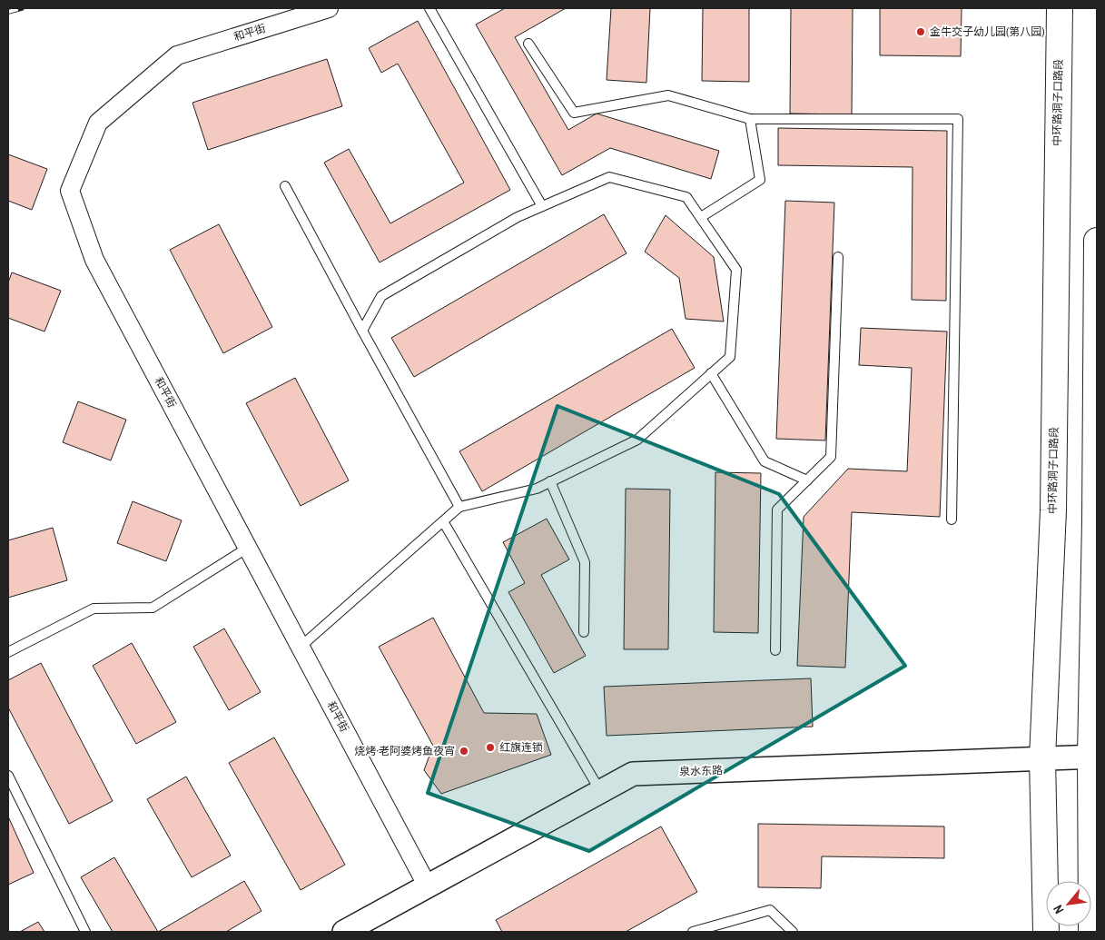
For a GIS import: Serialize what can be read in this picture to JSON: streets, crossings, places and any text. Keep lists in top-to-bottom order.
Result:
{
  "streets": {
    "main road": ["中环路洞子口路段"],
    "street": ["和平街", "泉水东路"]
  },
  "crossings": [
    ["和平街", "泉水东路"],
    ["中环路洞子口路段", "泉水东路"]
  ],
  "places": ["金牛交子幼儿园(第八园)", "红旗连锁", "烧烤·老阿婆烤鱼夜宵"],
  "north": "bottom left"
}
